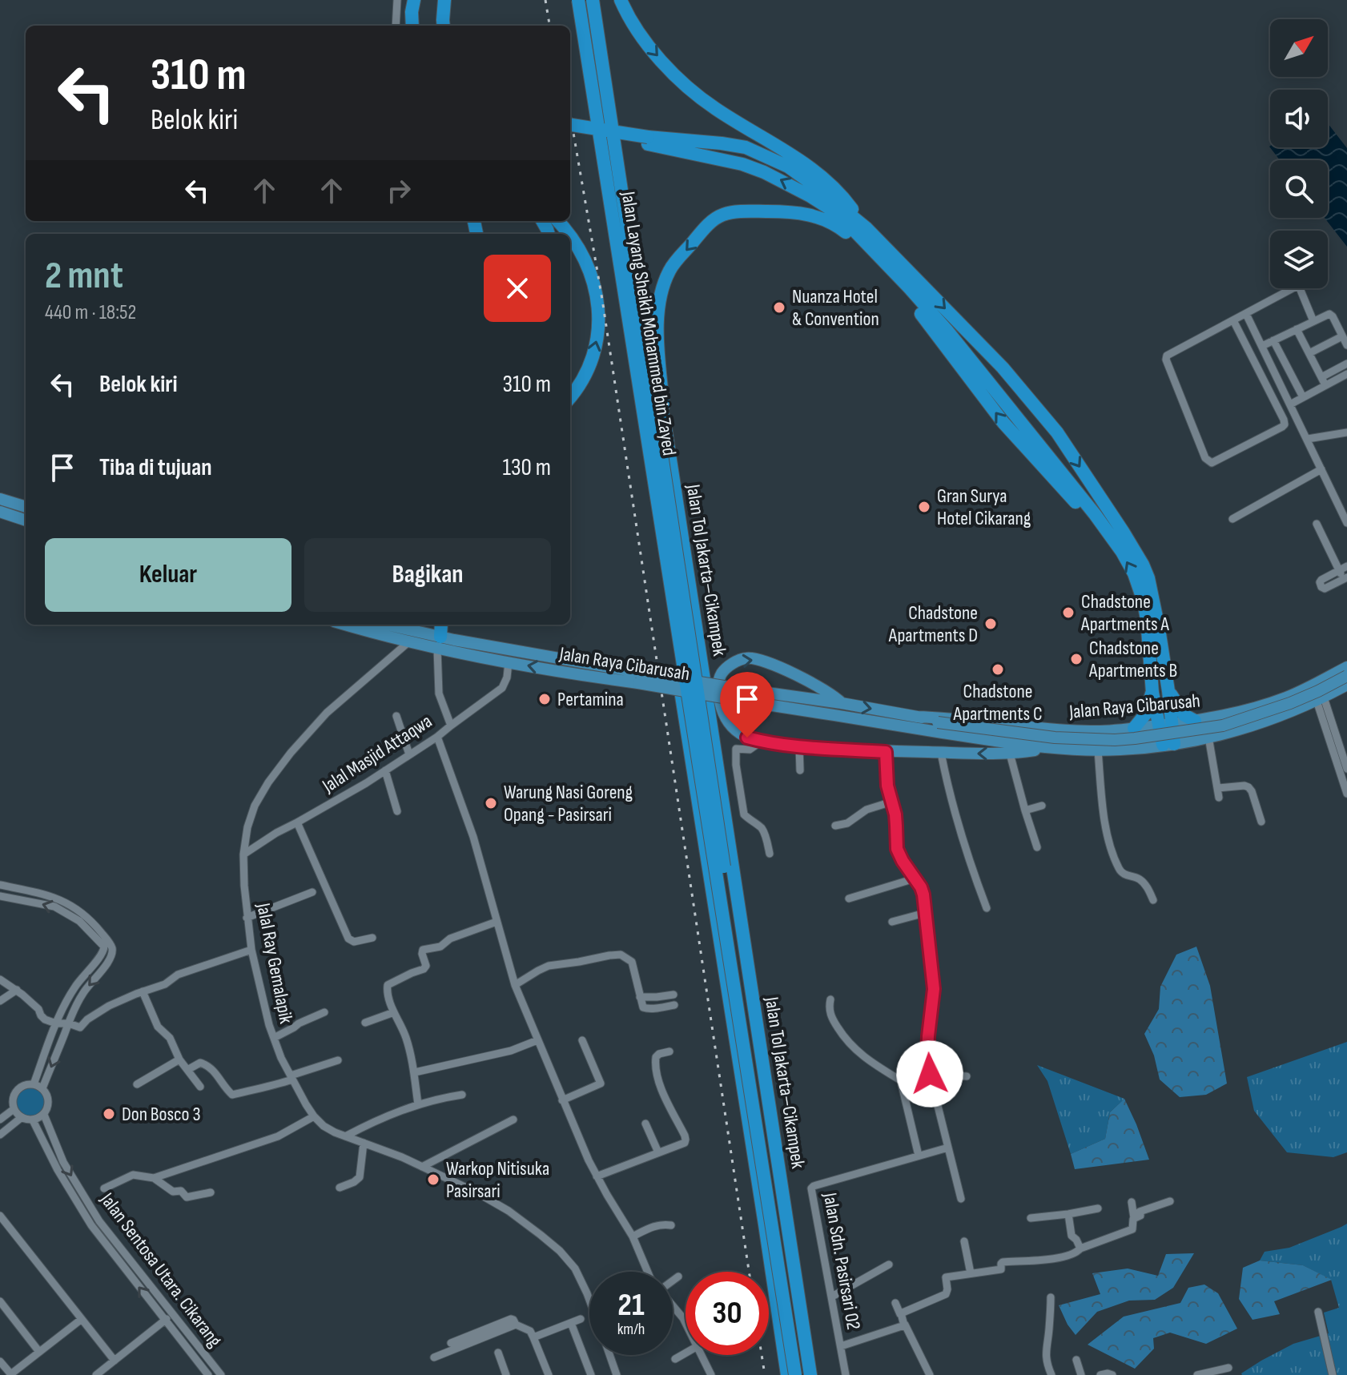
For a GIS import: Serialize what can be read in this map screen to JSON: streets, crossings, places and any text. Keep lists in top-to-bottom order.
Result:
{
  "streets": {
    "highway": ["Jalan Layang Sheikh Mohammed bin Zayed", "Jalan Tol Jakarta–Cikampek"],
    "main road": ["Jalan Raya Cibarusah"],
    "street": [
      "Jalal Masjid Attaqwa",
      "Jalal Ray Gemalapik",
      "Jalan Sdn. Pasirsari 02",
      "Jalan Sentosa Utara. Cikarang"
    ]
  },
  "crossings": [
    ["Jalan Layang Sheikh Mohammed bin Zayed", "Jalan Tol Jakarta–Cikampek"],
    ["Jalan Raya Cibarusah", "Jalal Masjid Attaqwa"],
    ["Jalan Raya Cibarusah", "Jalal Ray Gemalapik"],
    ["Jalal Masjid Attaqwa", "Jalal Ray Gemalapik"]
  ],
  "places": [
    "Nuanza Hotel & Convention",
    "Gran Surya Hotel Cikarang",
    "Chadstone Apartments A",
    "Chadstone Apartments D",
    "Chadstone Apartments B",
    "Chadstone Apartments C",
    "Pertamina",
    "Warung Nasi Goreng Opang - Pasirsari",
    "Don Bosco 3",
    "Warkop Nitisuka Pasirsari"
  ],
  "north": "top right",
  "page": {
    "turn": ["310 m", "Belok kiri"],
    "heading": ["2 mnt", "440 m · 18:52"],
    "list": [
      {
        "name": "Belok kiri",
        "value": "310 m"
      },
      {
        "name": "Tiba di tujuan",
        "value": "130 m"
      }
    ],
    "buttons": ["Keluar", "Bagikan"],
    "speed": "21 km/h",
    "limit": "30"
  }
}
